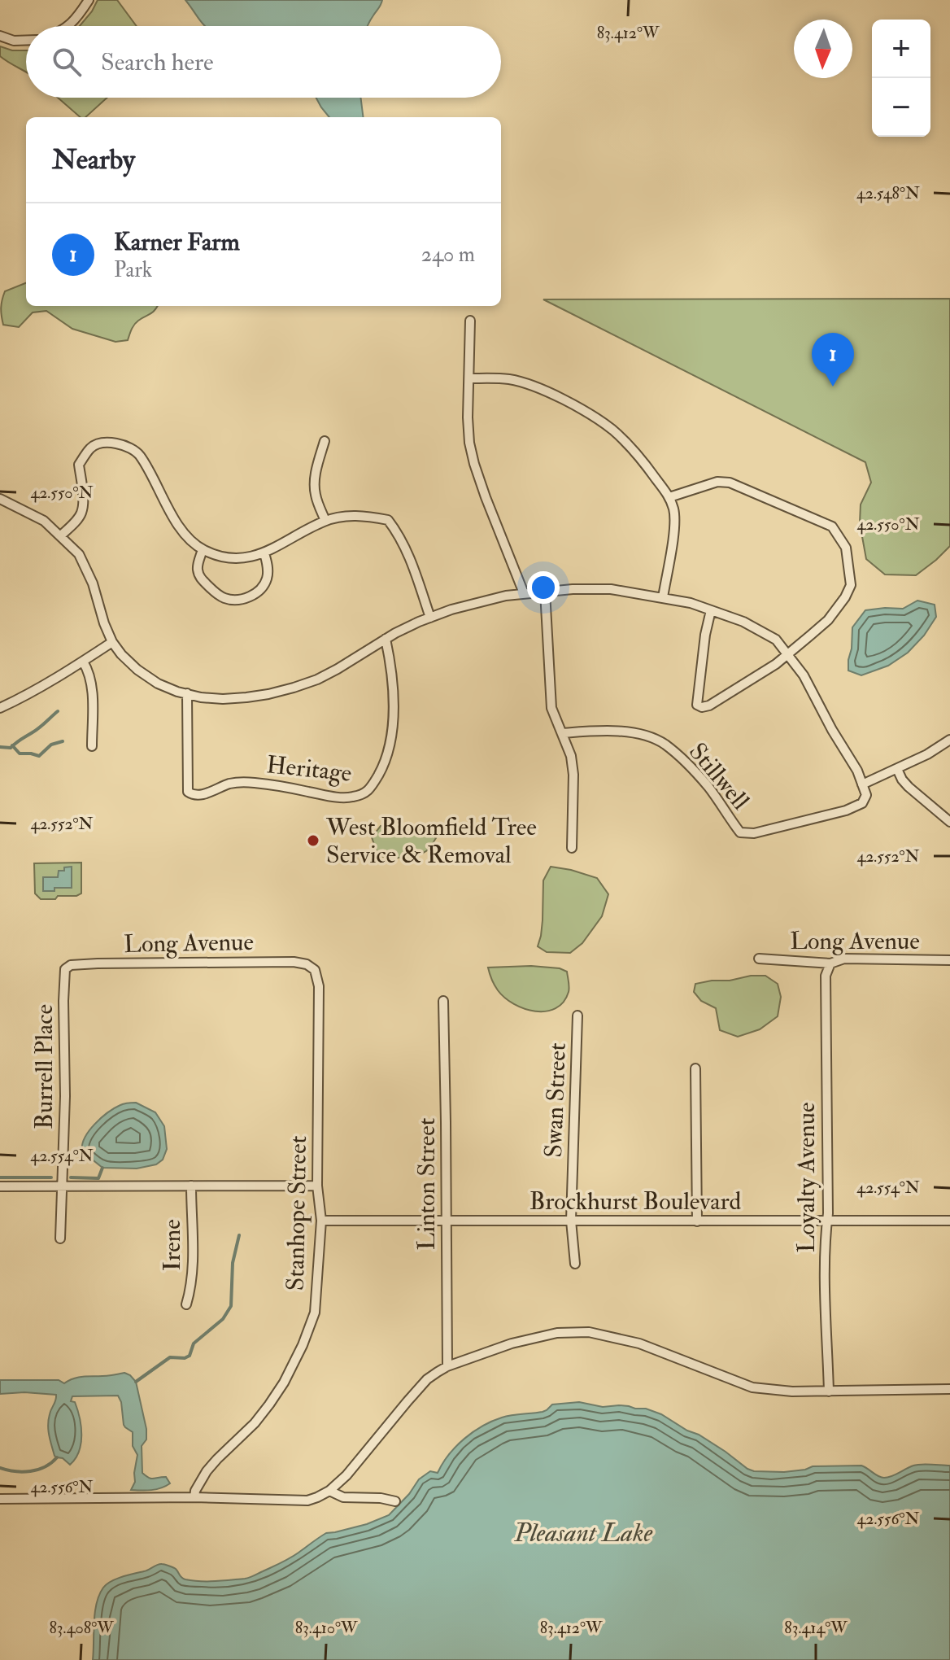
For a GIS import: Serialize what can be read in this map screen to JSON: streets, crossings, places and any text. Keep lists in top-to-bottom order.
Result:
{
  "streets": {
    "street": [
      "Heritage",
      "Stillwell",
      "Long Avenue",
      "Burrell Place",
      "Swan Street",
      "Loyalty Avenue",
      "Linton Street",
      "Brockhurst Boulevard",
      "Stanhope Street",
      "Irene"
    ]
  },
  "crossings": [
    ["Long Avenue", "Burrell Place"],
    ["Long Avenue", "Loyalty Avenue"],
    ["Long Avenue", "Stanhope Street"],
    ["Swan Street", "Brockhurst Boulevard"],
    ["Loyalty Avenue", "Brockhurst Boulevard"],
    ["Linton Street", "Brockhurst Boulevard"],
    ["Brockhurst Boulevard", "Stanhope Street"]
  ],
  "water": ["Pleasant Lake"],
  "places": ["West Bloomfield Tree Service & Removal"],
  "north": "bottom",
  "page": {
    "map_buttons": ["+", "−"],
    "search": "Search here",
    "heading": "Nearby",
    "list": [
      {
        "mark": "1",
        "name": "Karner Farm",
        "note": "Park",
        "value": "240 m"
      }
    ],
    "pins": "1"
  },
  "coordinates": [
    "83.412°W",
    "42.548°N",
    "42.550°N",
    "42.552°N",
    "42.554°N",
    "42.556°N",
    "83.408°W",
    "83.410°W",
    "83.414°W"
  ]
}
